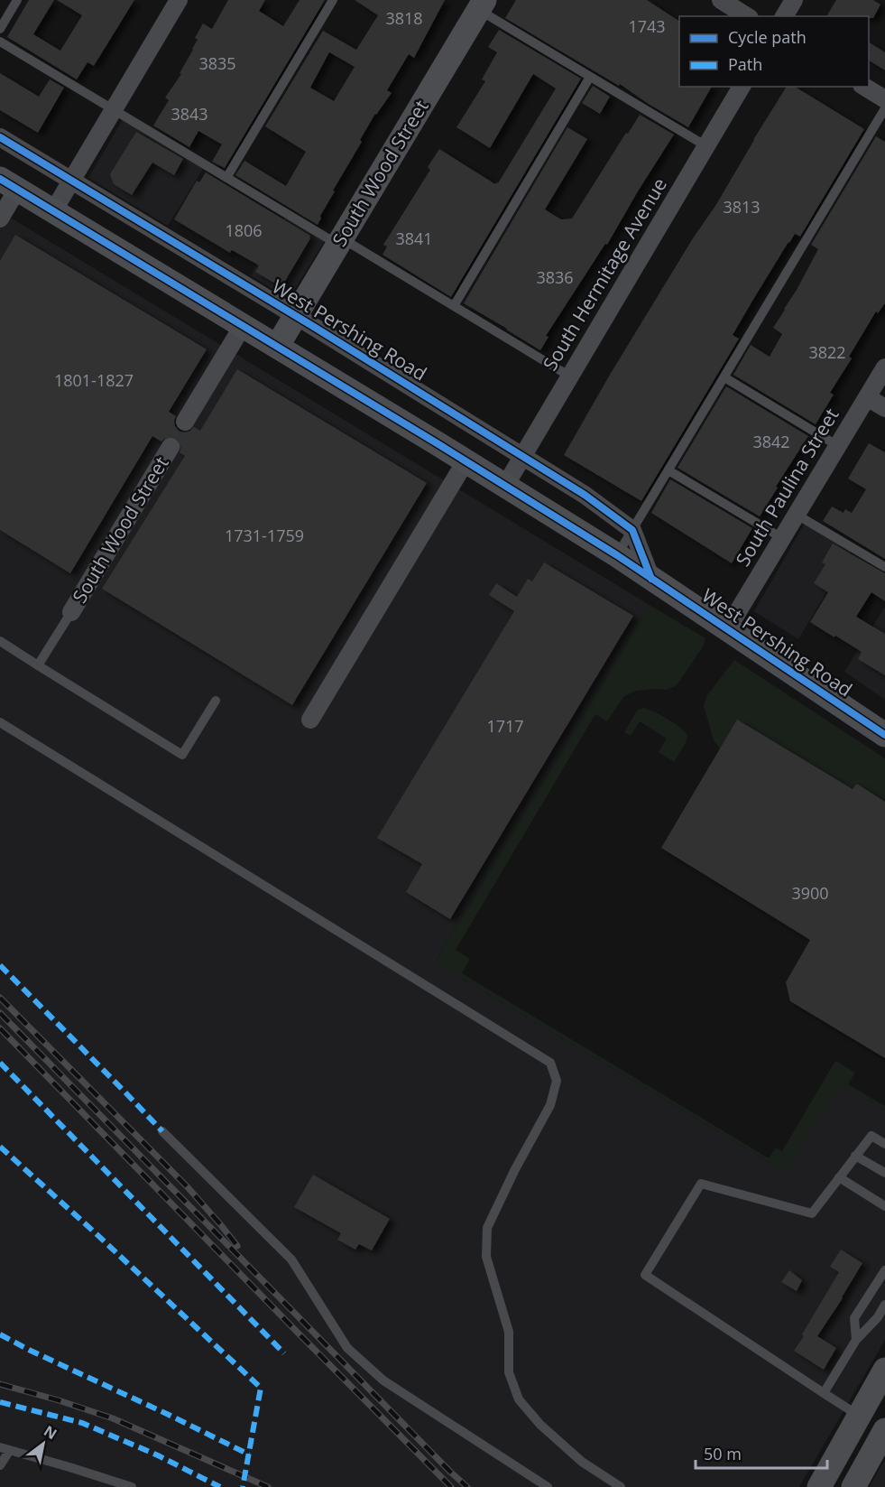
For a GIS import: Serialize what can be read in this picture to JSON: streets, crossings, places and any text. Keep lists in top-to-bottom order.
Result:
{
  "streets": {
    "main road": ["South Wood Street", "West Pershing Road"],
    "street": ["South Hermitage Avenue", "South Paulina Street"]
  },
  "crossings": [
    ["South Wood Street", "West Pershing Road"],
    ["South Hermitage Avenue", "West Pershing Road"],
    ["West Pershing Road", "South Paulina Street"]
  ],
  "house_numbers": [
    "3818",
    "1743",
    "3835",
    "3843",
    "3813",
    "1806",
    "3841",
    "3836",
    "3822",
    "1801-1827",
    "3842",
    "1731-1759",
    "1717",
    "3900"
  ],
  "legend": ["Cycle path", "Path"],
  "scale_bar": "50 m",
  "north": "top right"
}
